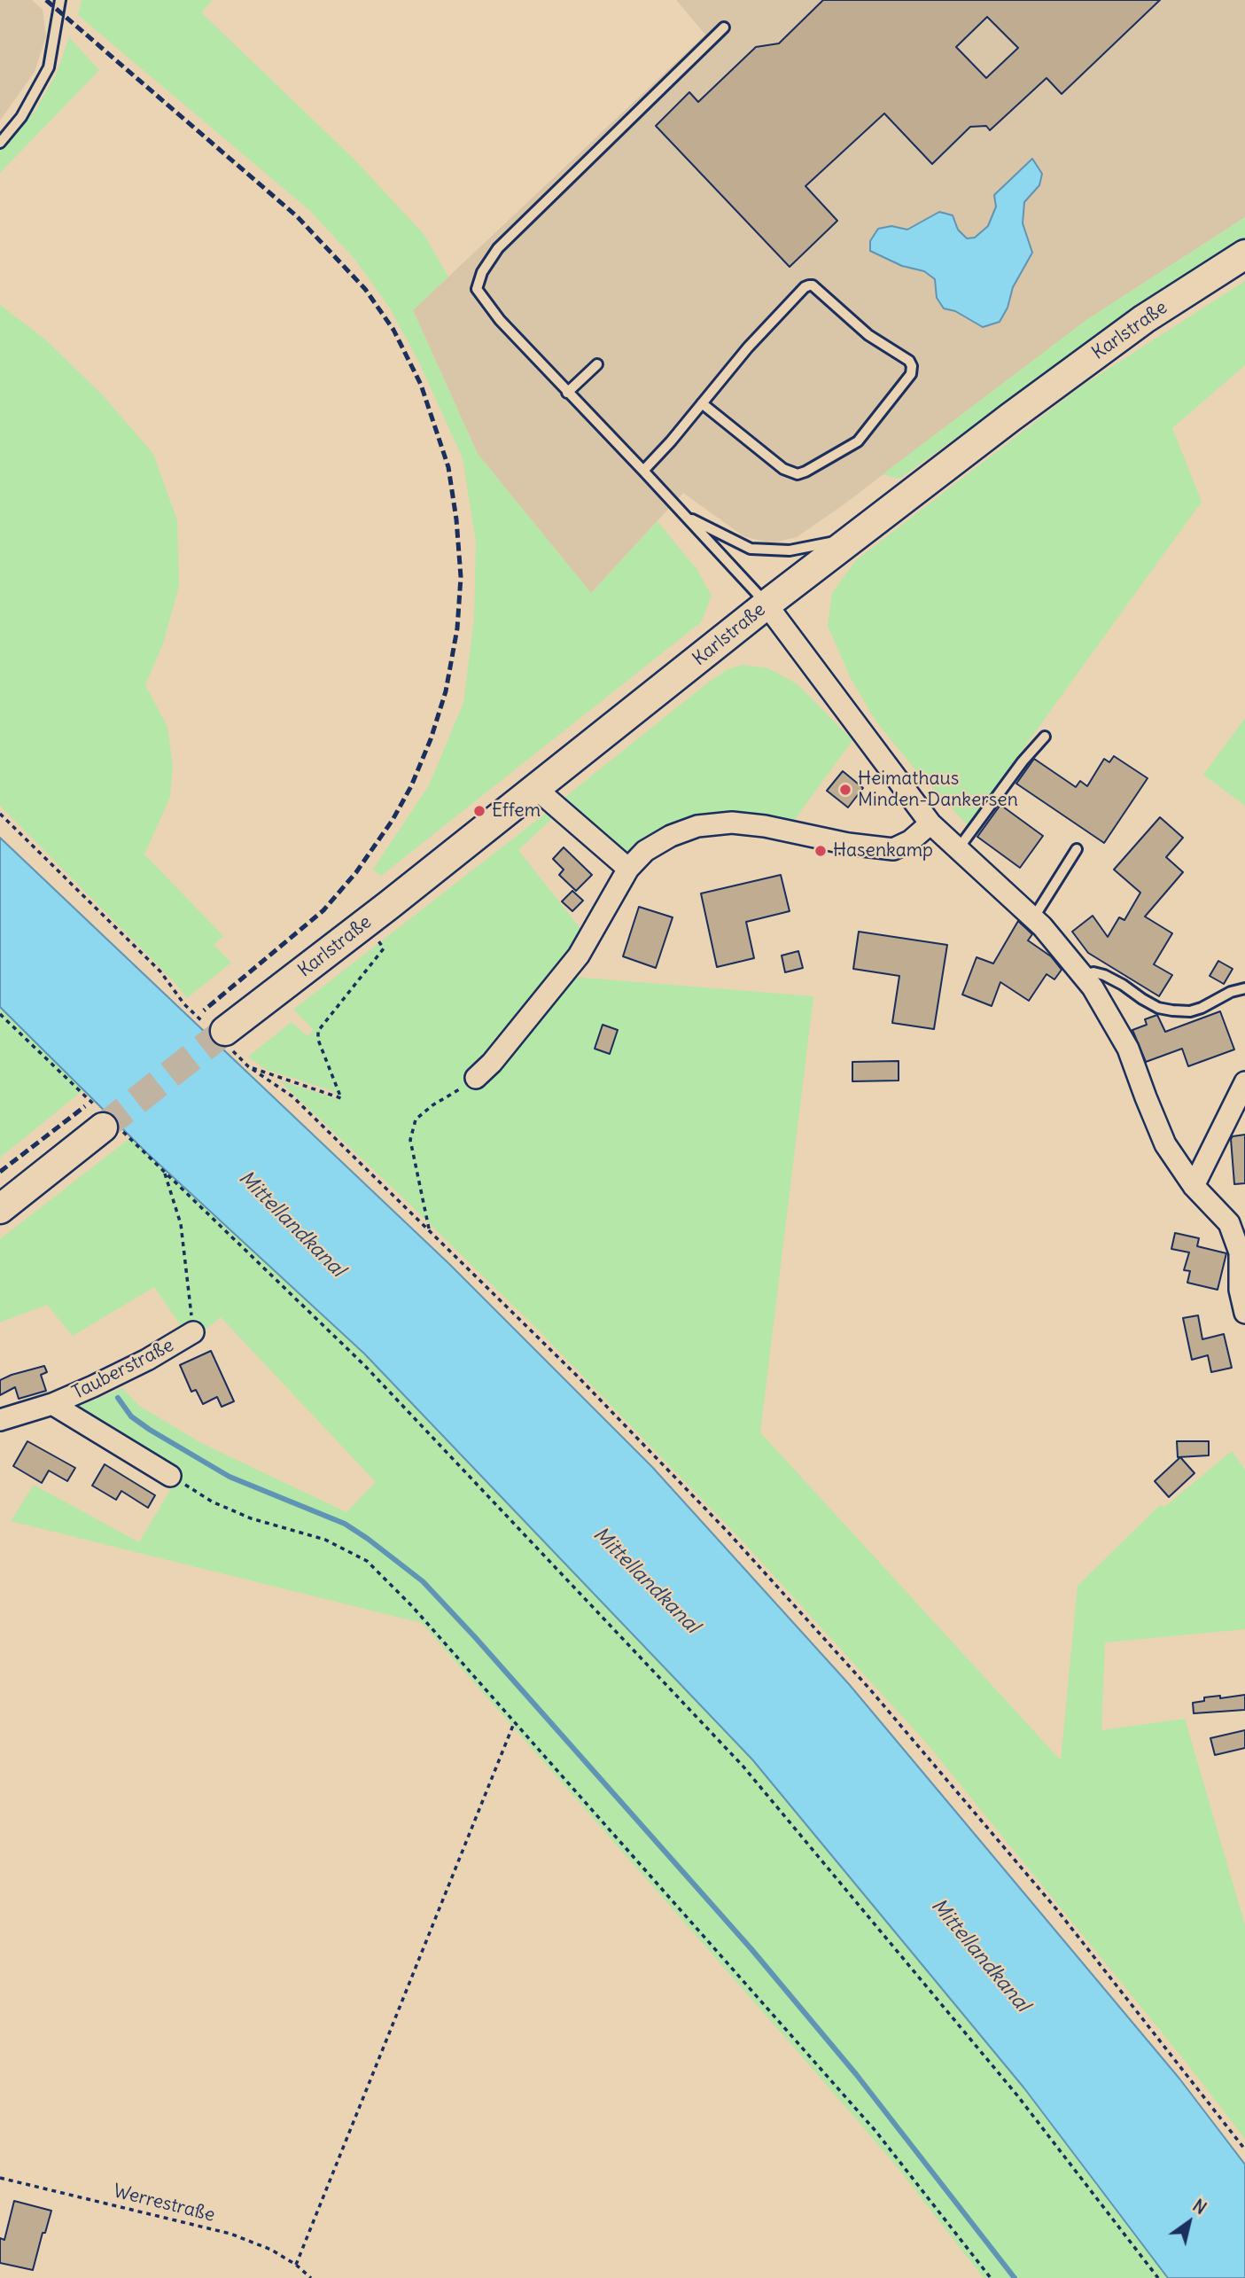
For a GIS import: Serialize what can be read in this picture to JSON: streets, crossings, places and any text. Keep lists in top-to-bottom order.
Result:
{
  "streets": {
    "street": ["Karlstraße", "Tauberstraße"],
    "path": ["Werrestraße"]
  },
  "water": ["Mittellandkanal"],
  "places": ["Heimathaus Minden-Dankersen", "Effem", "Hasenkamp"],
  "north": "top right"
}
